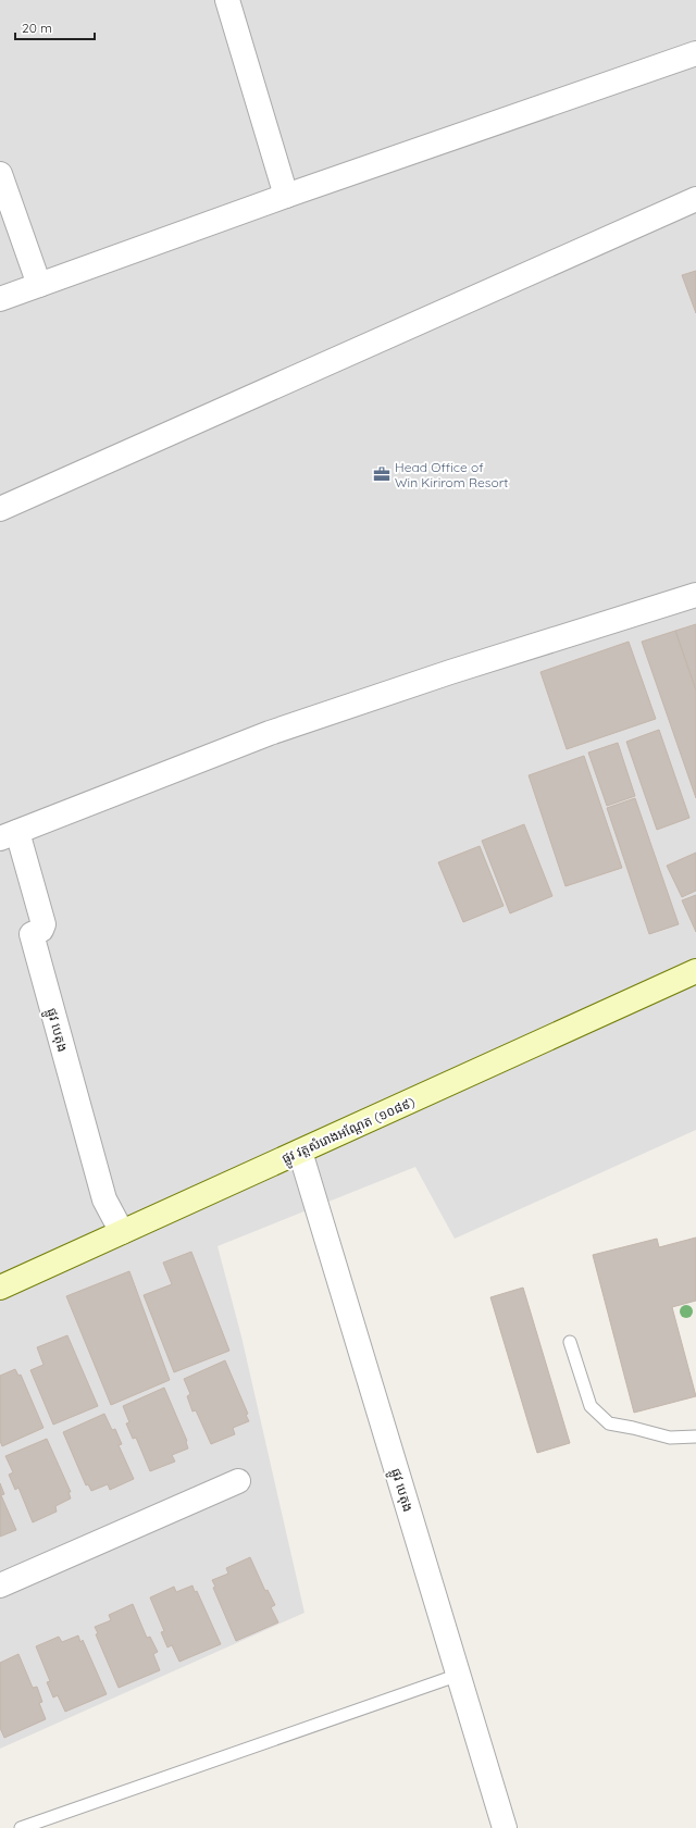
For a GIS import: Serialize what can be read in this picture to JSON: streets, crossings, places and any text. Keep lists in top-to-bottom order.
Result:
{
  "streets": {
    "main road": ["ផ្លូវ វត្តសំរោងអណ្ដែត (១០៨៩)"],
    "street": ["ផ្លូវ បេតុង"]
  },
  "crossings": [
    ["ផ្លូវ បេតុង", "ផ្លូវ វត្តសំរោងអណ្ដែត (១០៨៩)"]
  ],
  "places": {
    "office": ["Head Office of Win Kirirom Resort"]
  },
  "scale_bar": "20 m"
}
